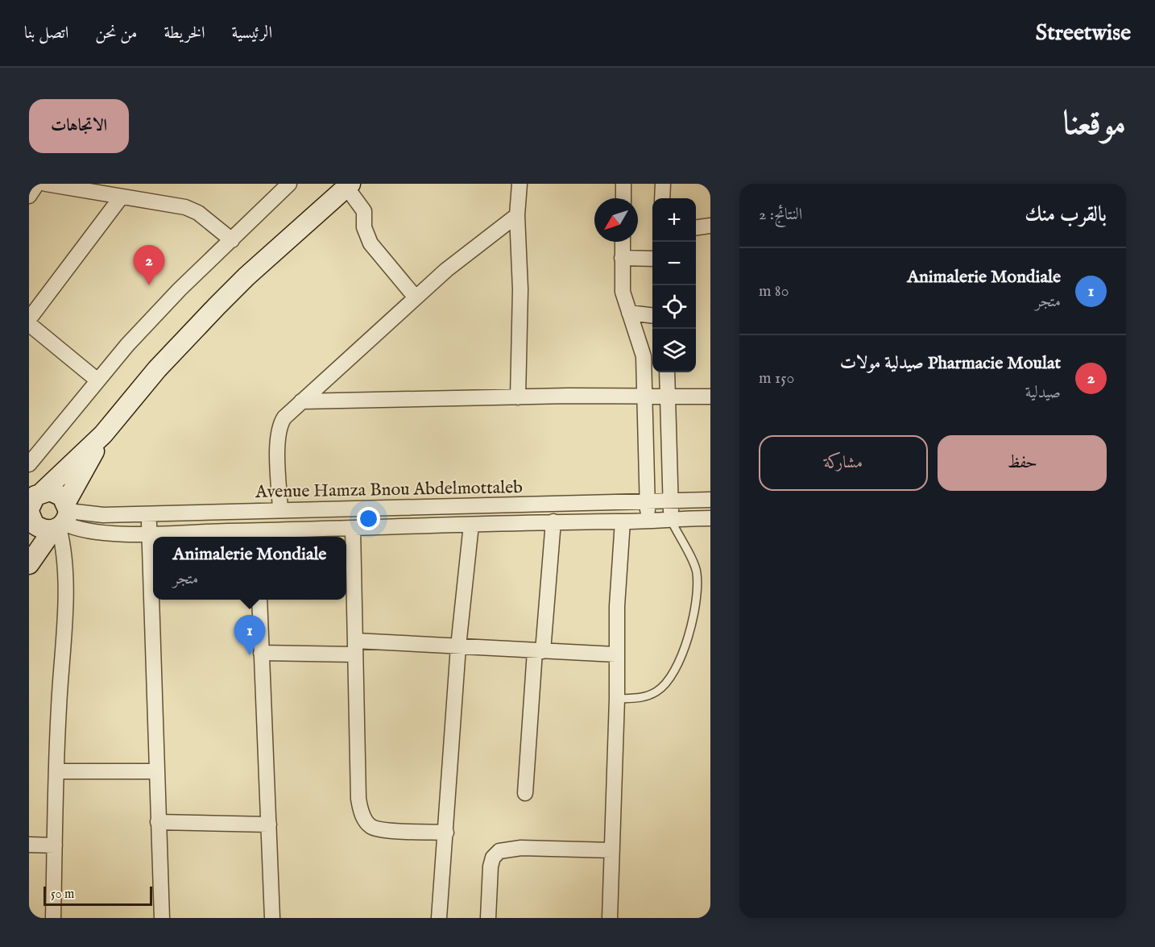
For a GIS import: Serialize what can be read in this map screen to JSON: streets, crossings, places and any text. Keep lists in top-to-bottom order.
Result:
{
  "streets": {
    "street": ["Avenue Hamza Bnou Abdelmottaleb"]
  },
  "scale_bar": "50 m",
  "north": "bottom left",
  "page": {
    "header": "Streetwise",
    "nav": [
      "الرئيسية",
      "الخريطة",
      "من نحن",
      "اتصل بنا"
    ],
    "title": "موقعنا",
    "buttons": [
      "الاتجاهات",
      ["حفظ", "مشاركة"]
    ],
    "heading": ["بالقرب منك", "النتائج: 2"],
    "map_buttons": ["+", "−"],
    "pins": ["2", "1"],
    "list": [
      {
        "mark": "1",
        "name": "Animalerie Mondiale",
        "note": "متجر",
        "value": "80 m"
      },
      {
        "mark": "2",
        "name": "Pharmacie Moulat صيدلية مولات",
        "note": "صيدلية",
        "value": "150 m"
      }
    ],
    "popup": ["Animalerie Mondiale", "متجر"],
    "scale": "50 m"
  }
}
